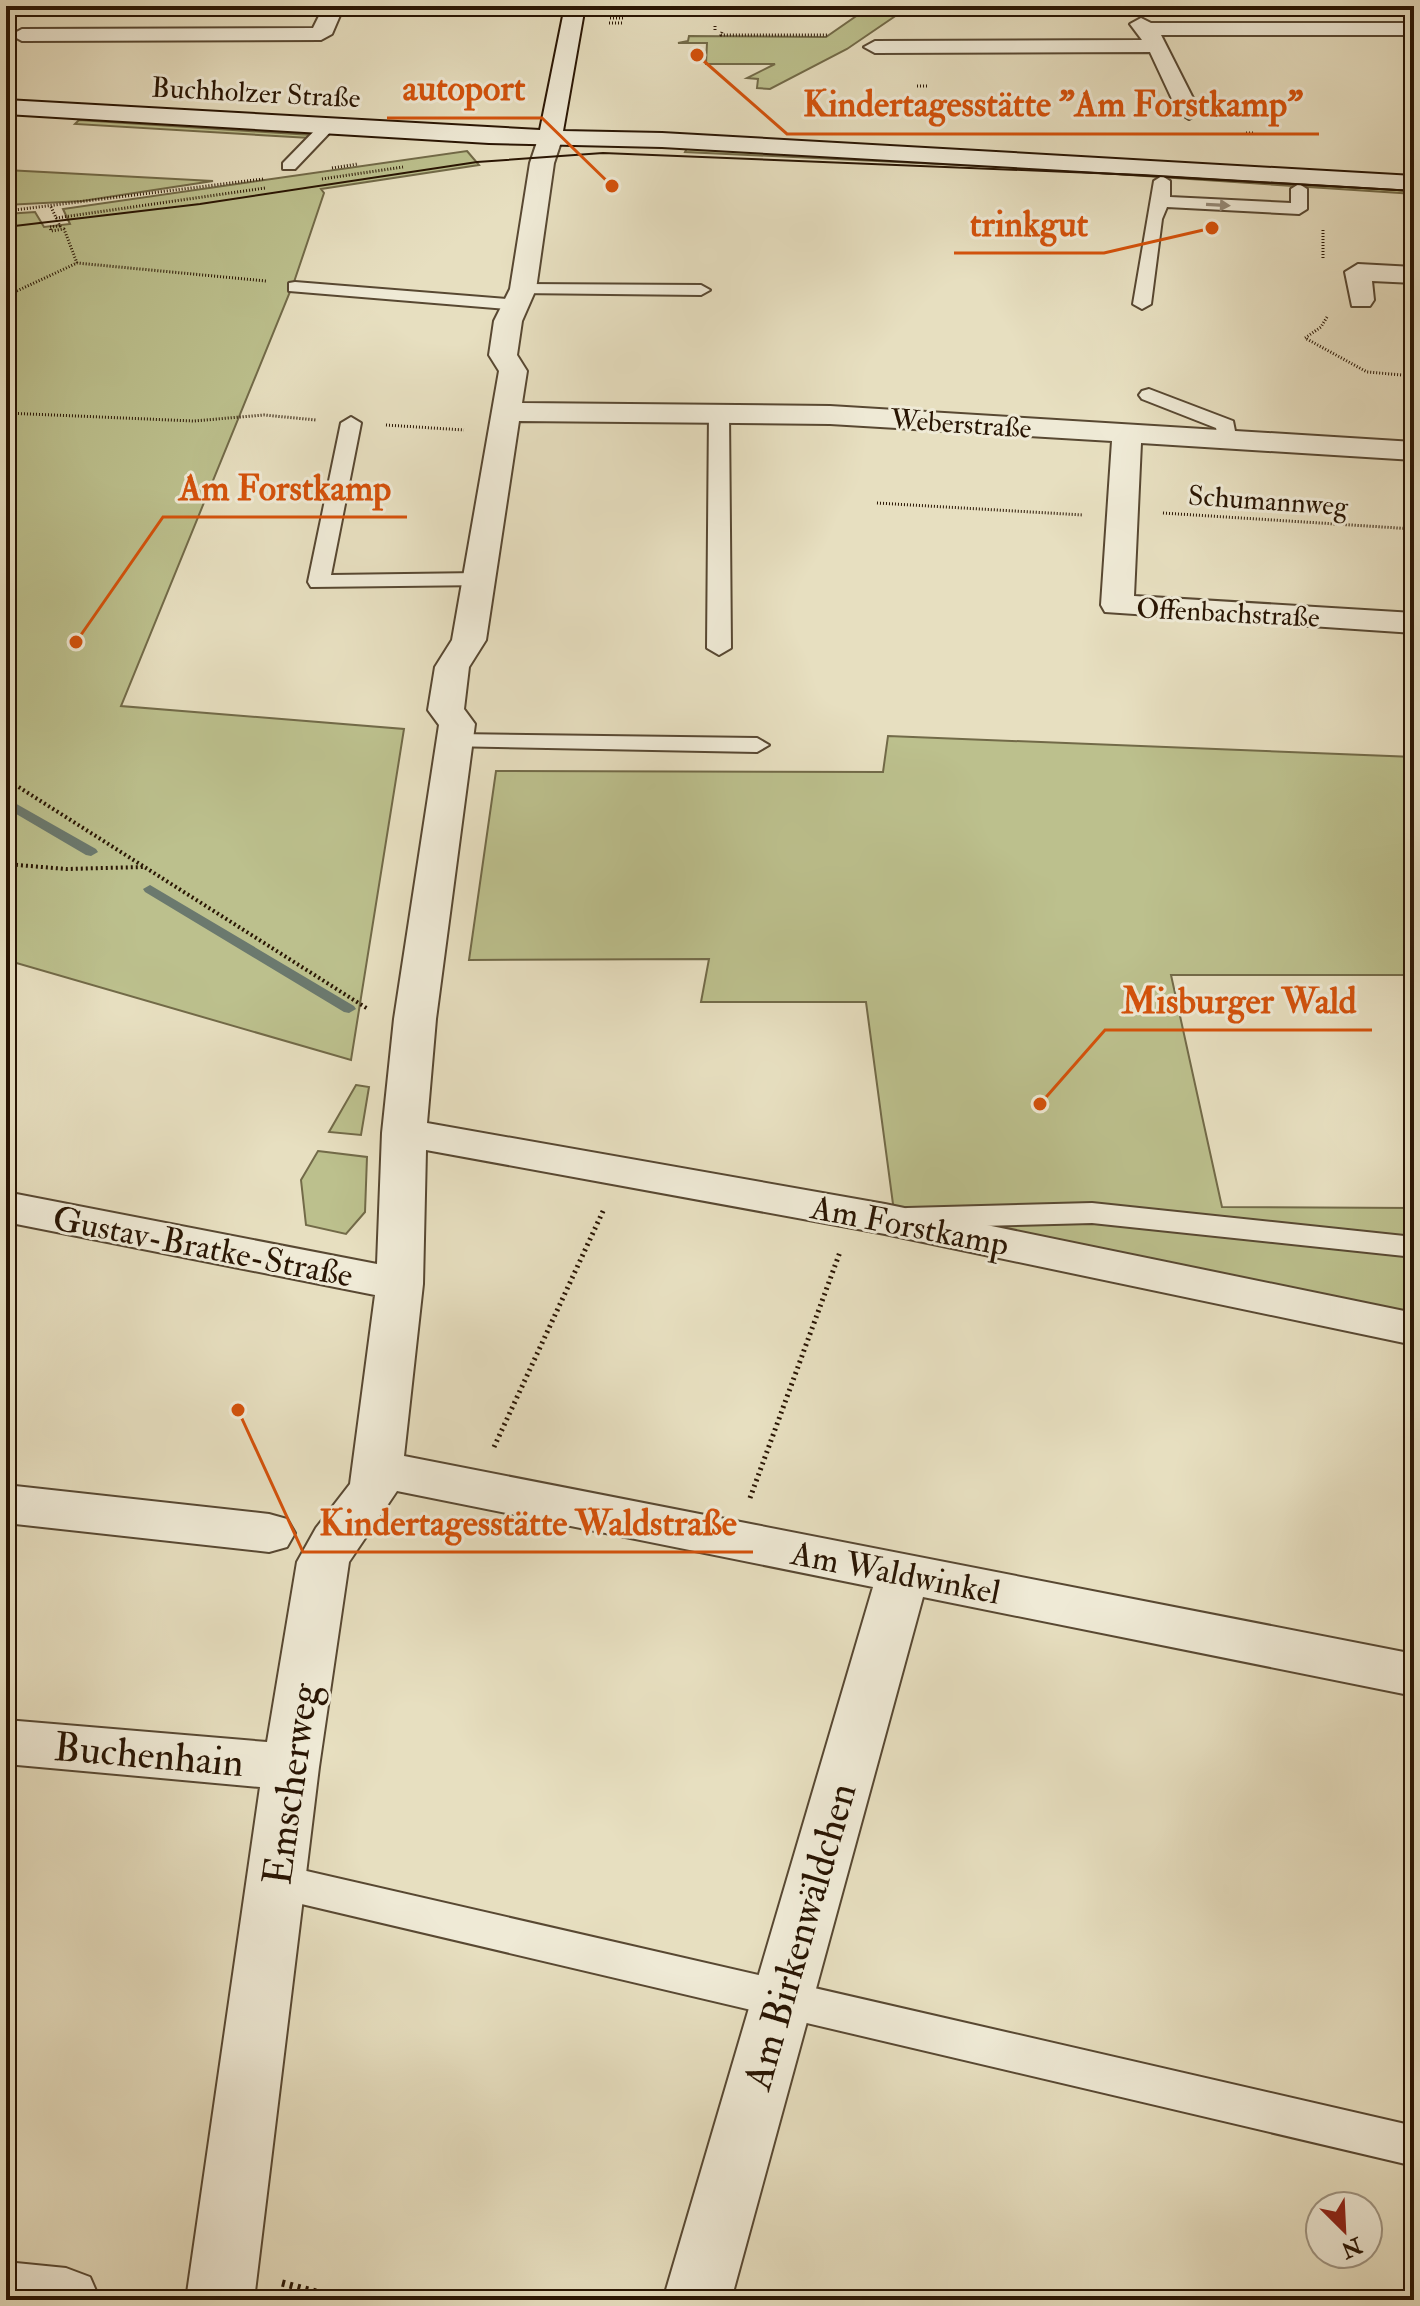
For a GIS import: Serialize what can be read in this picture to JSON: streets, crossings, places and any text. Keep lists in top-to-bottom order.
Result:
{
  "streets": {
    "street": [
      "Buchholzer Straße",
      "Weberstraße",
      "Offenbachstraße",
      "Am Forstkamp",
      "Gustav-Bratke-Straße",
      "Am Waldwinkel",
      "Buchenhain",
      "Emscherweg",
      "Am Birkenwäldchen"
    ],
    "path": ["Schumannweg"]
  },
  "crossings": [
    ["Weberstraße", "Offenbachstraße"],
    ["Schumannweg", "Offenbachstraße"],
    ["Gustav-Bratke-Straße", "Emscherweg"],
    ["Am Waldwinkel", "Emscherweg"],
    ["Am Waldwinkel", "Am Birkenwäldchen"],
    ["Buchenhain", "Emscherweg"]
  ],
  "places": [
    "Kindertagesstätte \"Am Forstkamp\"",
    "autoport",
    "trinkgut",
    "Am Forstkamp",
    "Misburger Wald",
    "Kindertagesstätte Waldstraße"
  ],
  "north": "bottom right"
}
